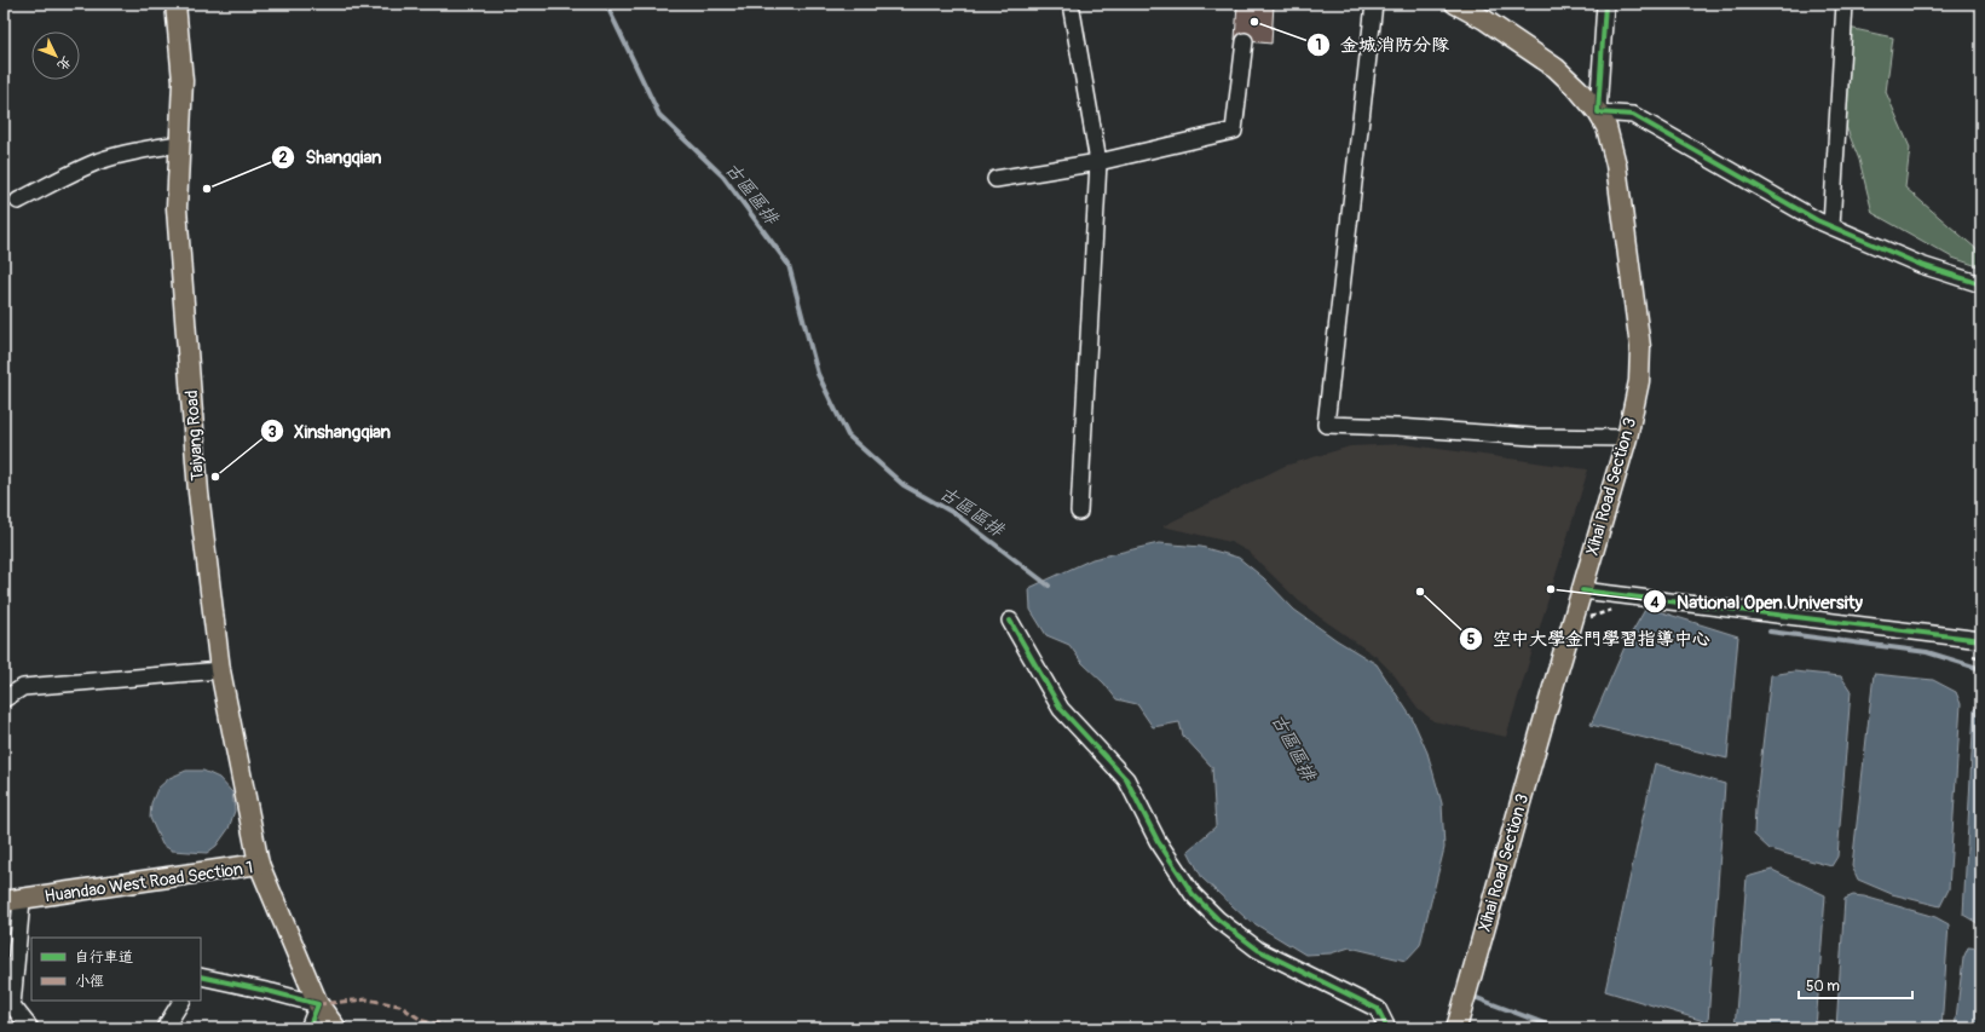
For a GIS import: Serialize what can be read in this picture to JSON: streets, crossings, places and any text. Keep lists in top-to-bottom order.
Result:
{
  "streets": {
    "main road": ["Taiyang Road", "Xihai Road Section 3", "Huandao West Road Section 1"]
  },
  "crossings": [
    ["Taiyang Road", "Huandao West Road Section 1"]
  ],
  "water": ["古區區排"],
  "places": [
    "金城消防分隊",
    "Shangqian",
    "Xinshangqian",
    "National Open University",
    "空中大學金門學習指導中心"
  ],
  "legend": ["自行車道", "小徑"],
  "scale_bar": "50 m",
  "north": "bottom right"
}
